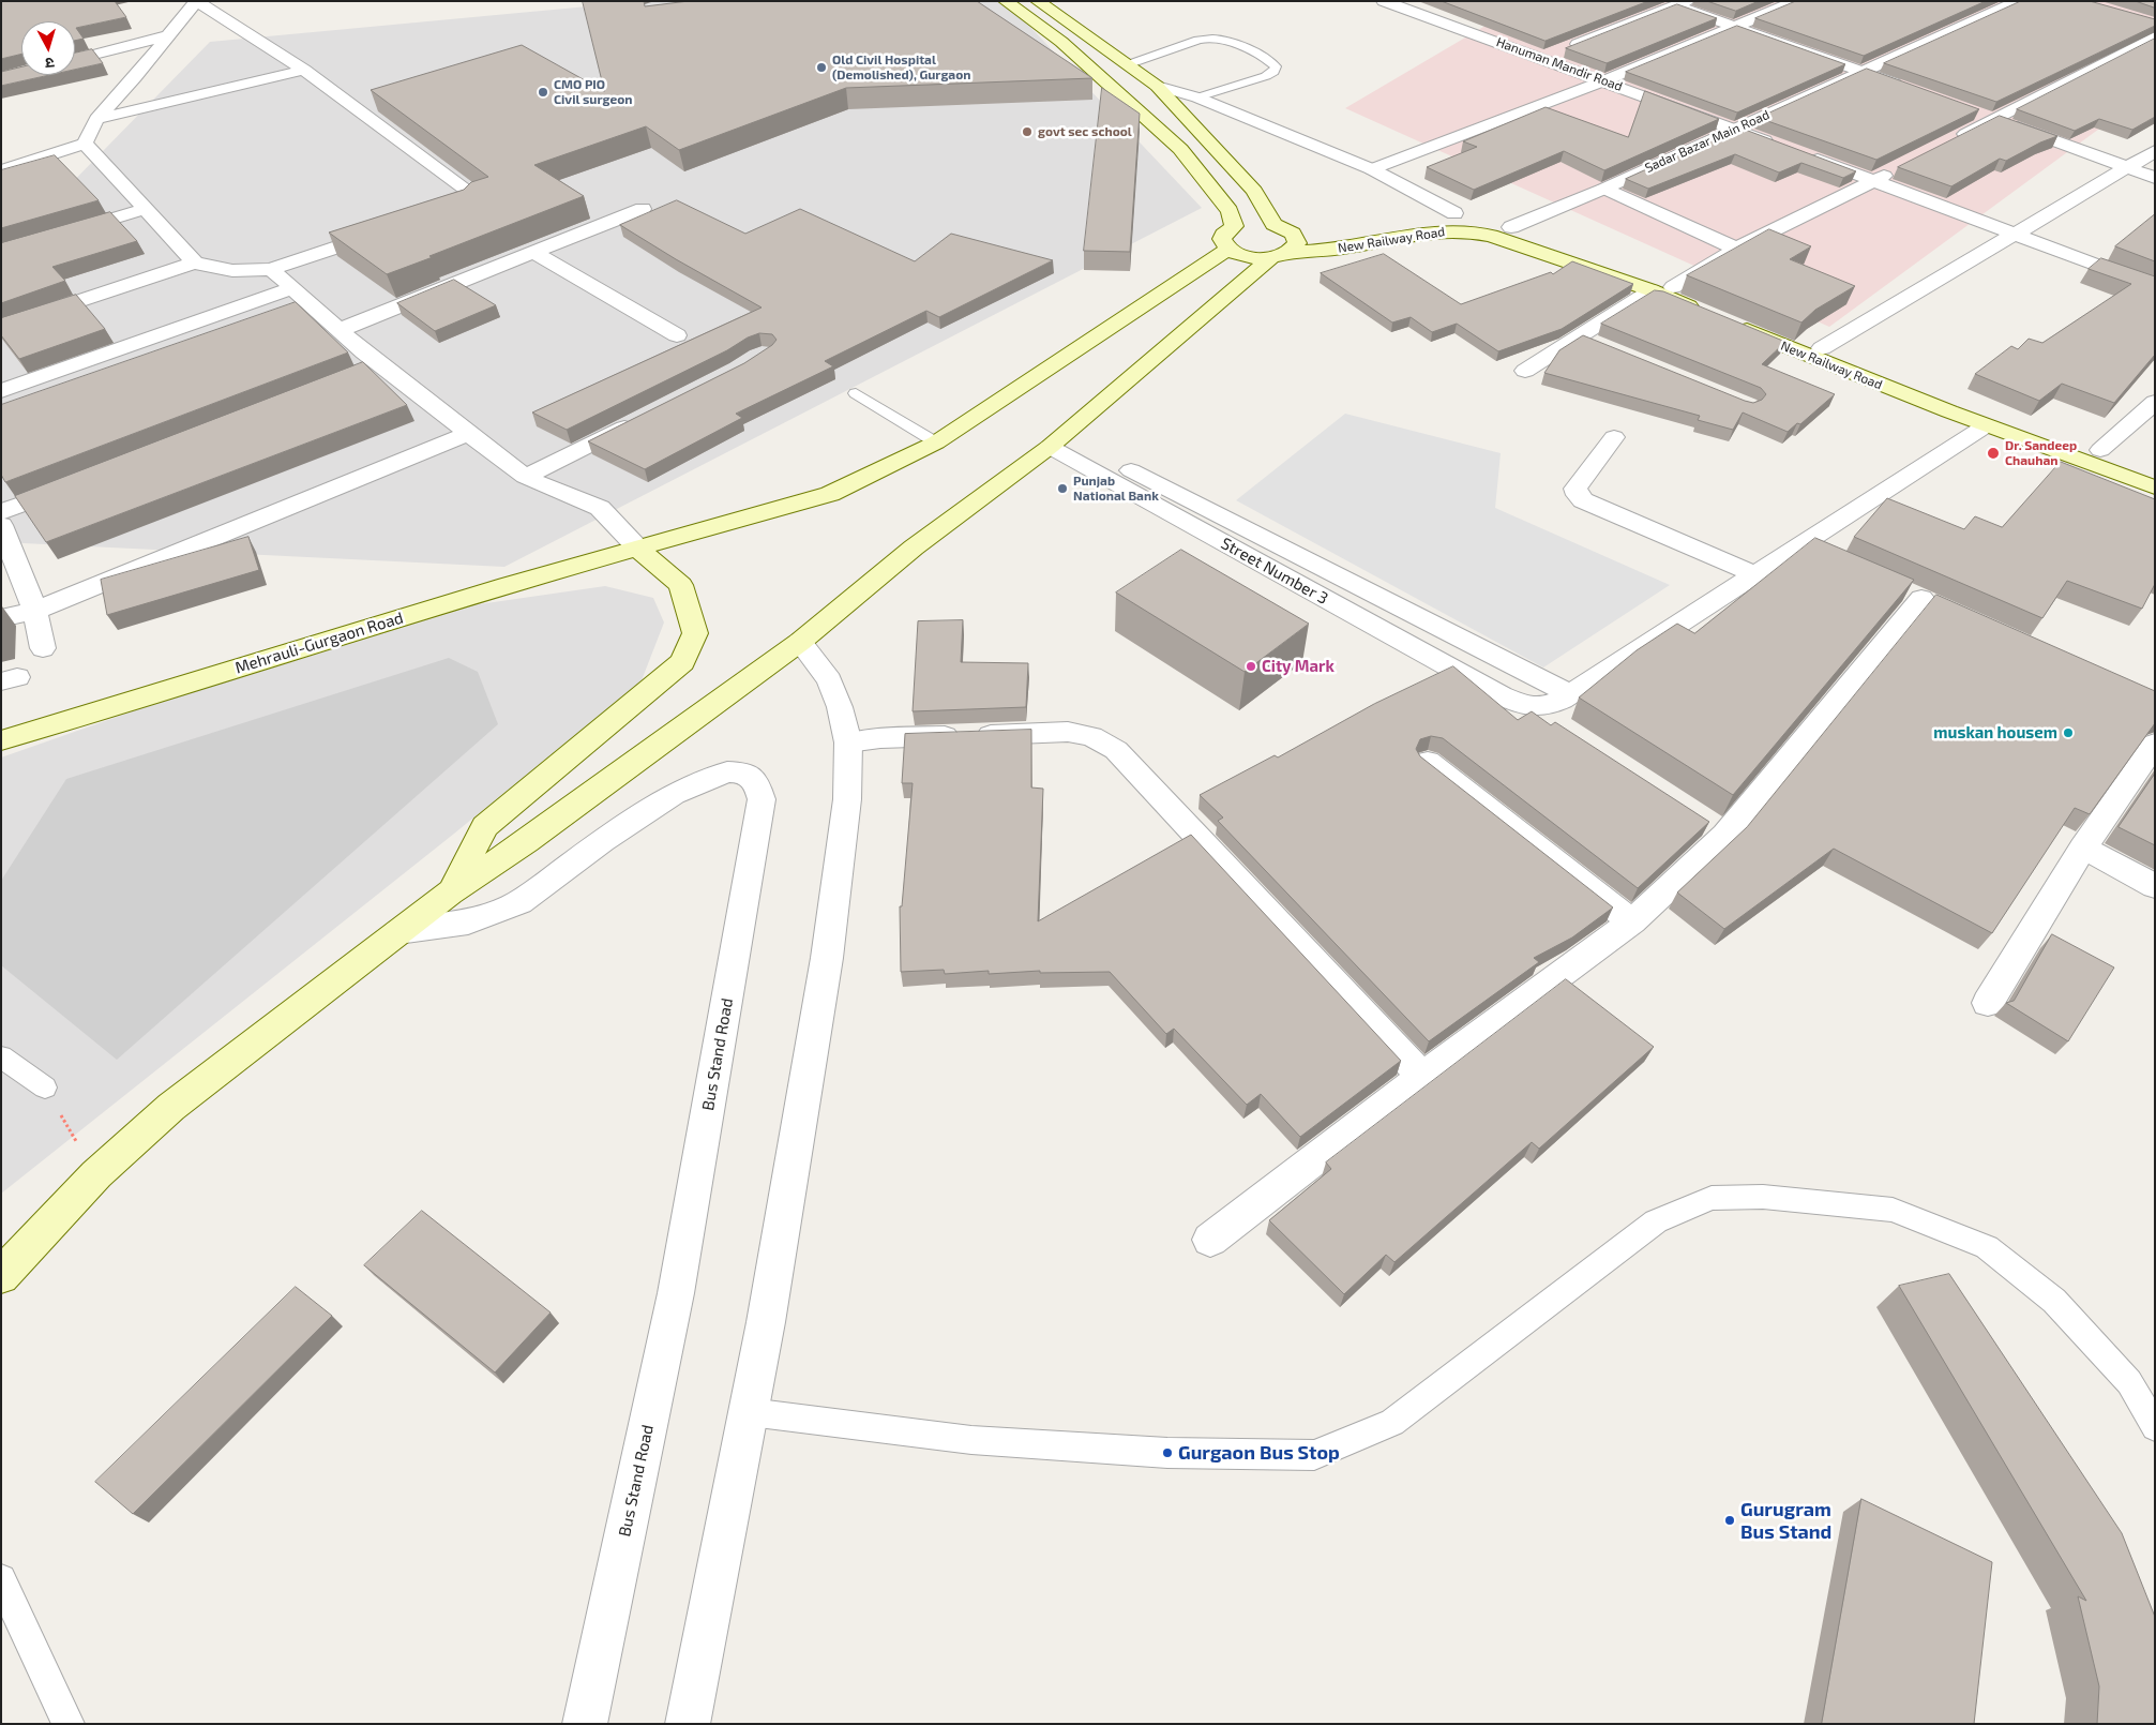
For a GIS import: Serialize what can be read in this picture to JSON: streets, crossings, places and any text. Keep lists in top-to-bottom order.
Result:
{
  "streets": {
    "main road": ["New Railway Road", "Mehrauli-Gurgaon Road"],
    "street": [
      "Hanuman Mandir Road",
      "Sadar Bazar Main Road",
      "Street Number 3",
      "Bus Stand Road"
    ]
  },
  "crossings": [
    ["Hanuman Mandir Road", "Sadar Bazar Main Road"],
    ["Sadar Bazar Main Road", "New Railway Road"]
  ],
  "places": [
    "Old Civil Hospital (Demolished), Gurgaon",
    "CMO PIO Civil surgeon",
    "govt sec school",
    "Dr. Sandeep Chauhan",
    "Punjab National Bank",
    "City Mark",
    "muskan housem",
    "Gurgaon Bus Stop",
    "Gurugram Bus Stand"
  ],
  "north": "bottom"
}
